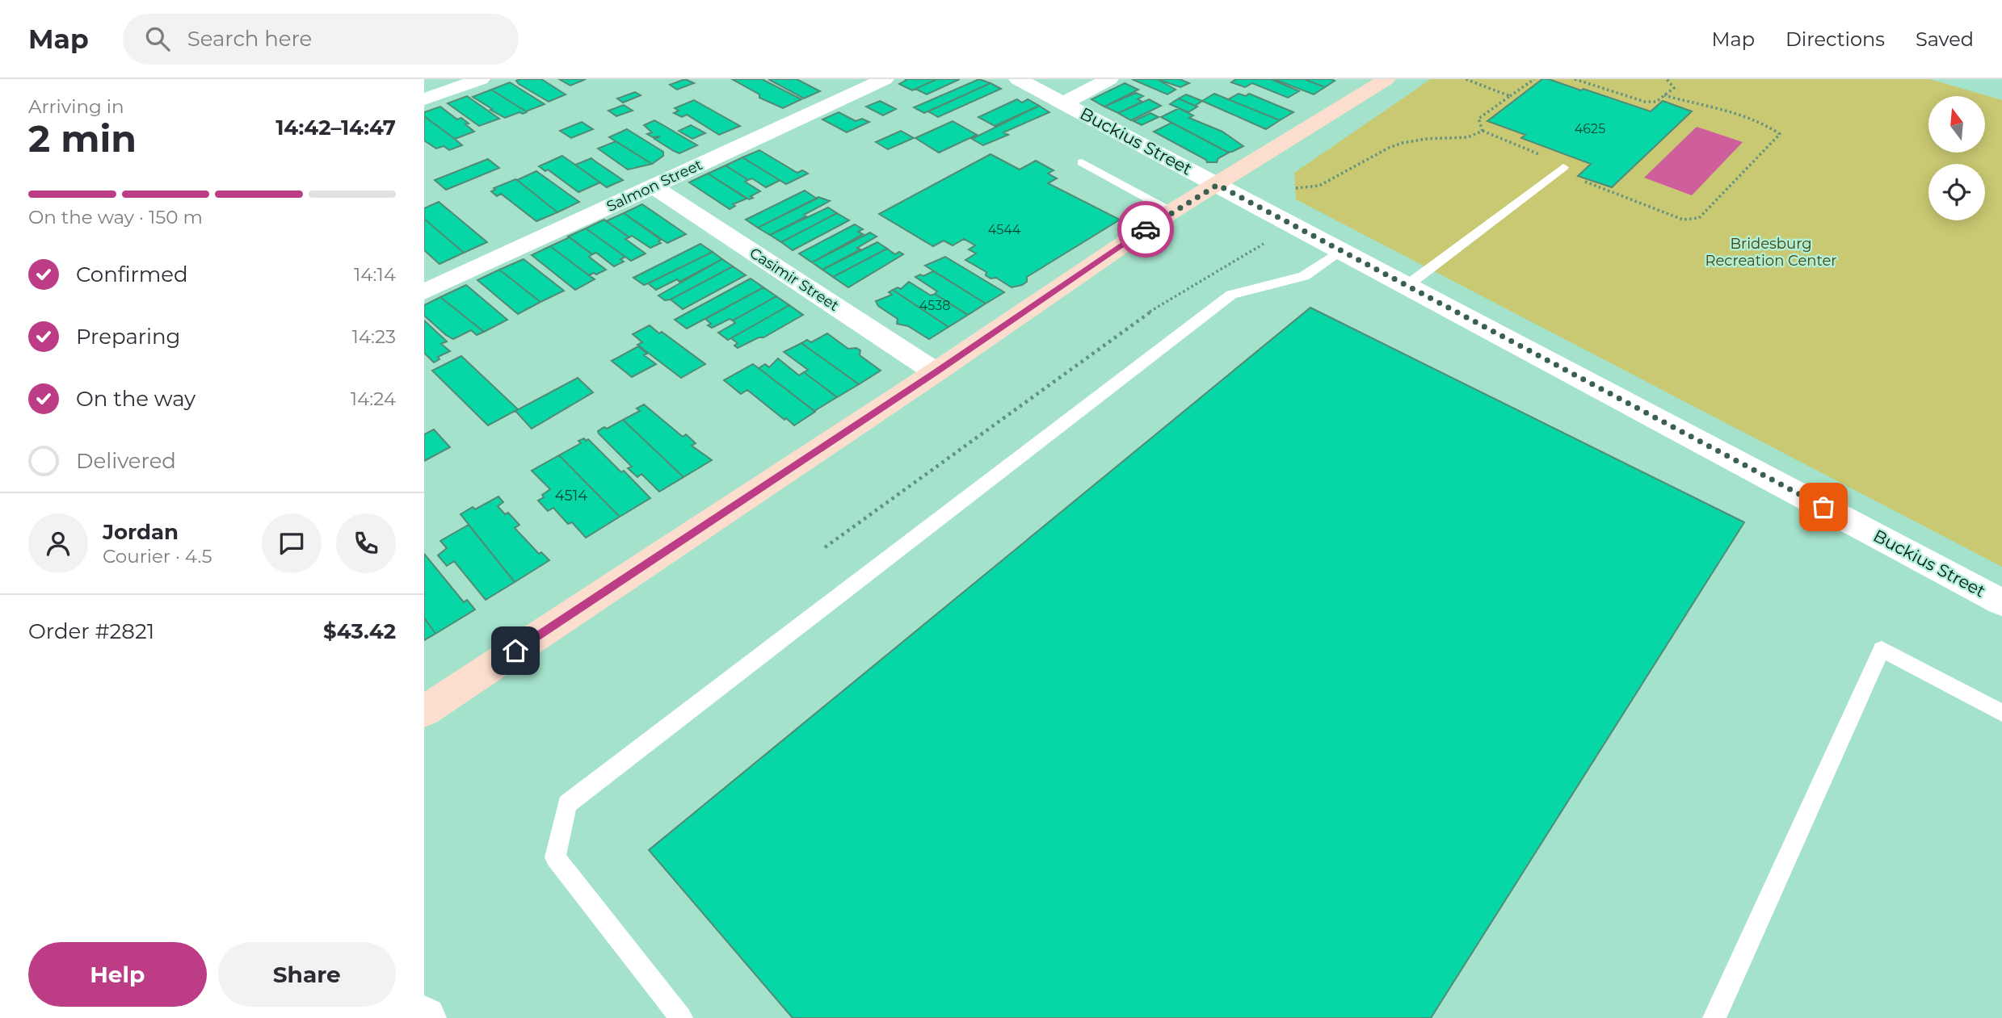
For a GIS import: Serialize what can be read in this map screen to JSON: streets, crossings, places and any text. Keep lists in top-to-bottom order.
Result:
{
  "streets": {
    "street": ["Buckius Street", "Salmon Street", "Casimir Street"]
  },
  "crossings": [
    ["Salmon Street", "Casimir Street"]
  ],
  "parks": ["Bridesburg Recreation Center"],
  "house_numbers": [
    "4625",
    "4544",
    "4538",
    "4514"
  ],
  "north": "top",
  "page": {
    "header": "Map",
    "search": "Search here",
    "nav": ["Map", "Directions", "Saved"],
    "heading": ["2 min", "Arriving in", "14:42–14:47"],
    "panel": [
      "Jordan",
      "Courier · 4.5",
      "Order #2821",
      "$43.42"
    ],
    "bar": "On the way · 150 m",
    "list": [
      ["Confirmed", "14:14"],
      ["Preparing", "14:23"],
      ["On the way", "14:24"],
      "Delivered"
    ],
    "buttons": ["Help", "Share"]
  }
}
